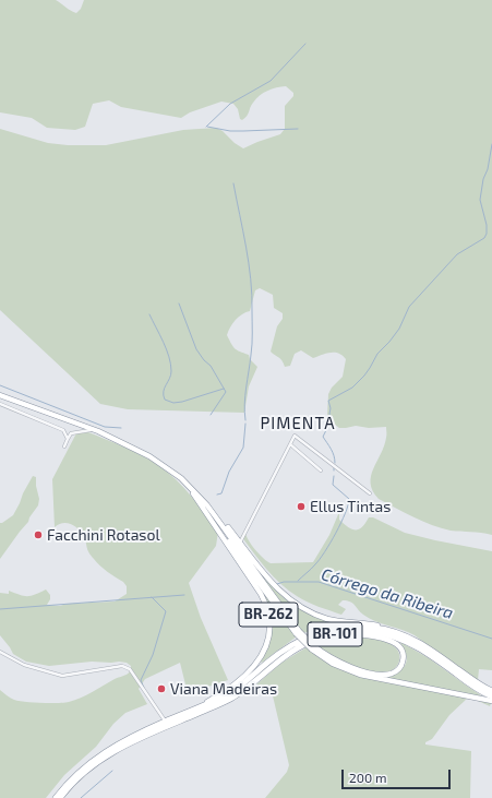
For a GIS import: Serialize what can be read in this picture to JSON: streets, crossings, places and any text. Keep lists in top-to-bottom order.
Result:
{
  "streets": {
    "highway": ["BR-262", "BR-101"]
  },
  "crossings": [
    ["BR-262", "BR-101"]
  ],
  "districts": ["PIMENTA"],
  "water": ["Córrego da Ribeira"],
  "places": ["Ellus Tintas", "Facchini Rotasol", "Viana Madeiras"],
  "scale_bar": "200 m"
}
